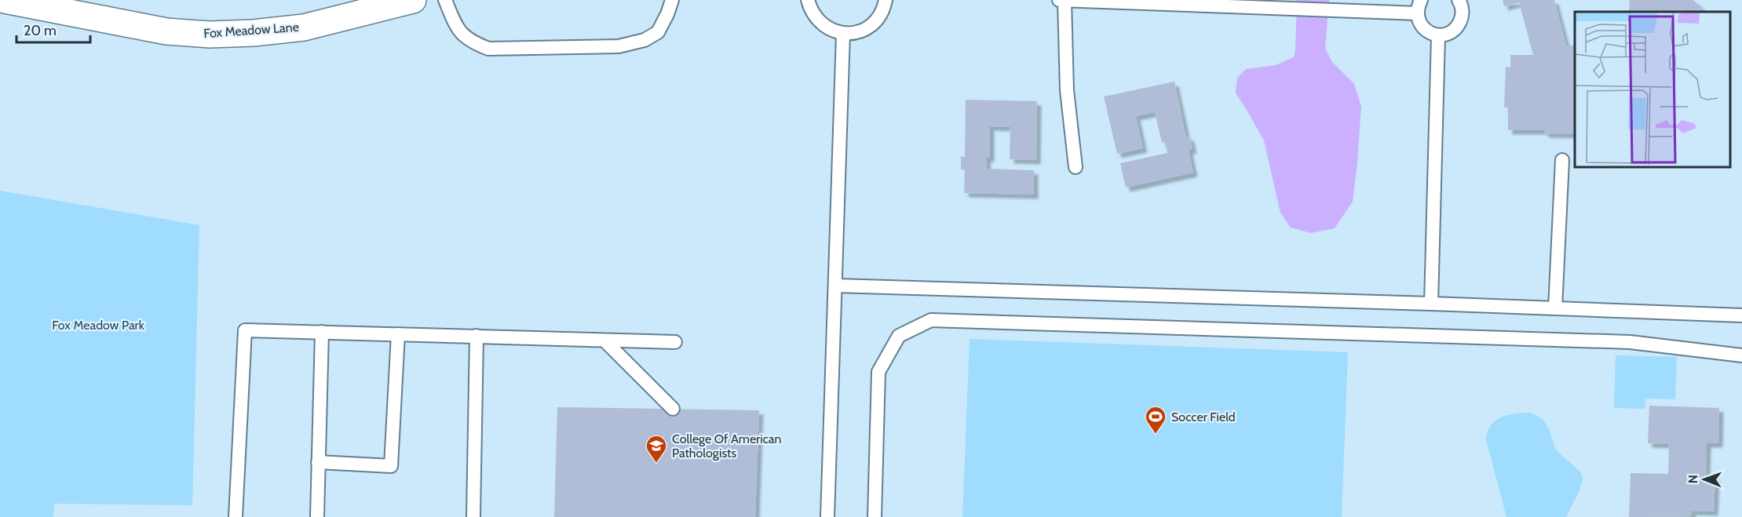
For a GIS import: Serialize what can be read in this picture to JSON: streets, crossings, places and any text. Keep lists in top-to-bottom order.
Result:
{
  "streets": {
    "street": ["Fox Meadow Lane"]
  },
  "parks": ["Fox Meadow Park"],
  "places": {
    "sports": ["Soccer Field"],
    "school or university": ["College Of American Pathologists"]
  },
  "scale_bar": "20 m",
  "north": "left"
}
